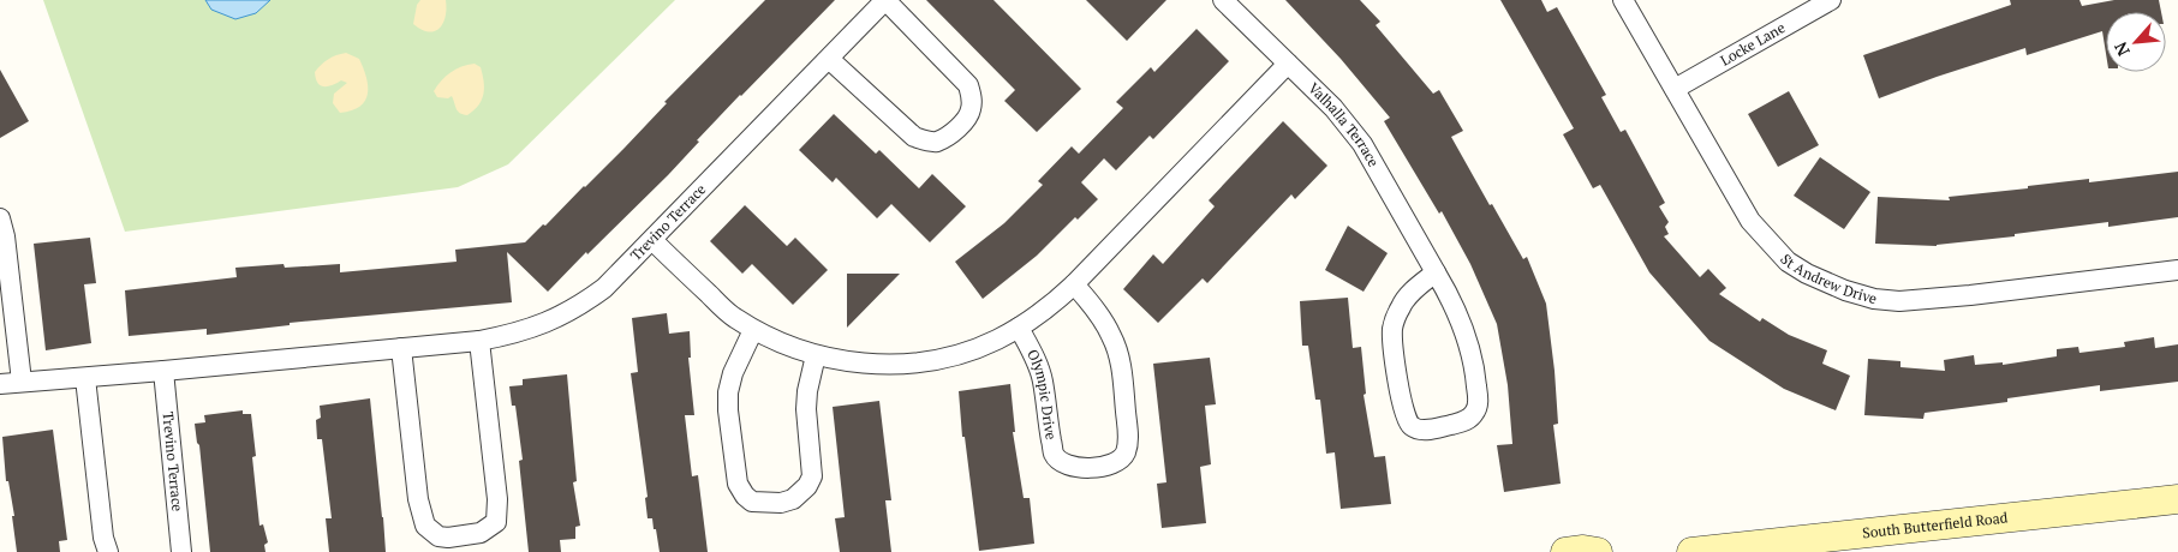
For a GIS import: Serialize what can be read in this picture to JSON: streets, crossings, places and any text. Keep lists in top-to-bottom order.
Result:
{
  "streets": {
    "main road": ["South Butterfield Road"],
    "street": [
      "Locke Lane",
      "Valhalla Terrace",
      "Trevino Terrace",
      "St Andrew Drive",
      "Olympic Drive"
    ]
  },
  "crossings": [
    ["Locke Lane", "St Andrew Drive"]
  ],
  "north": "bottom left"
}
